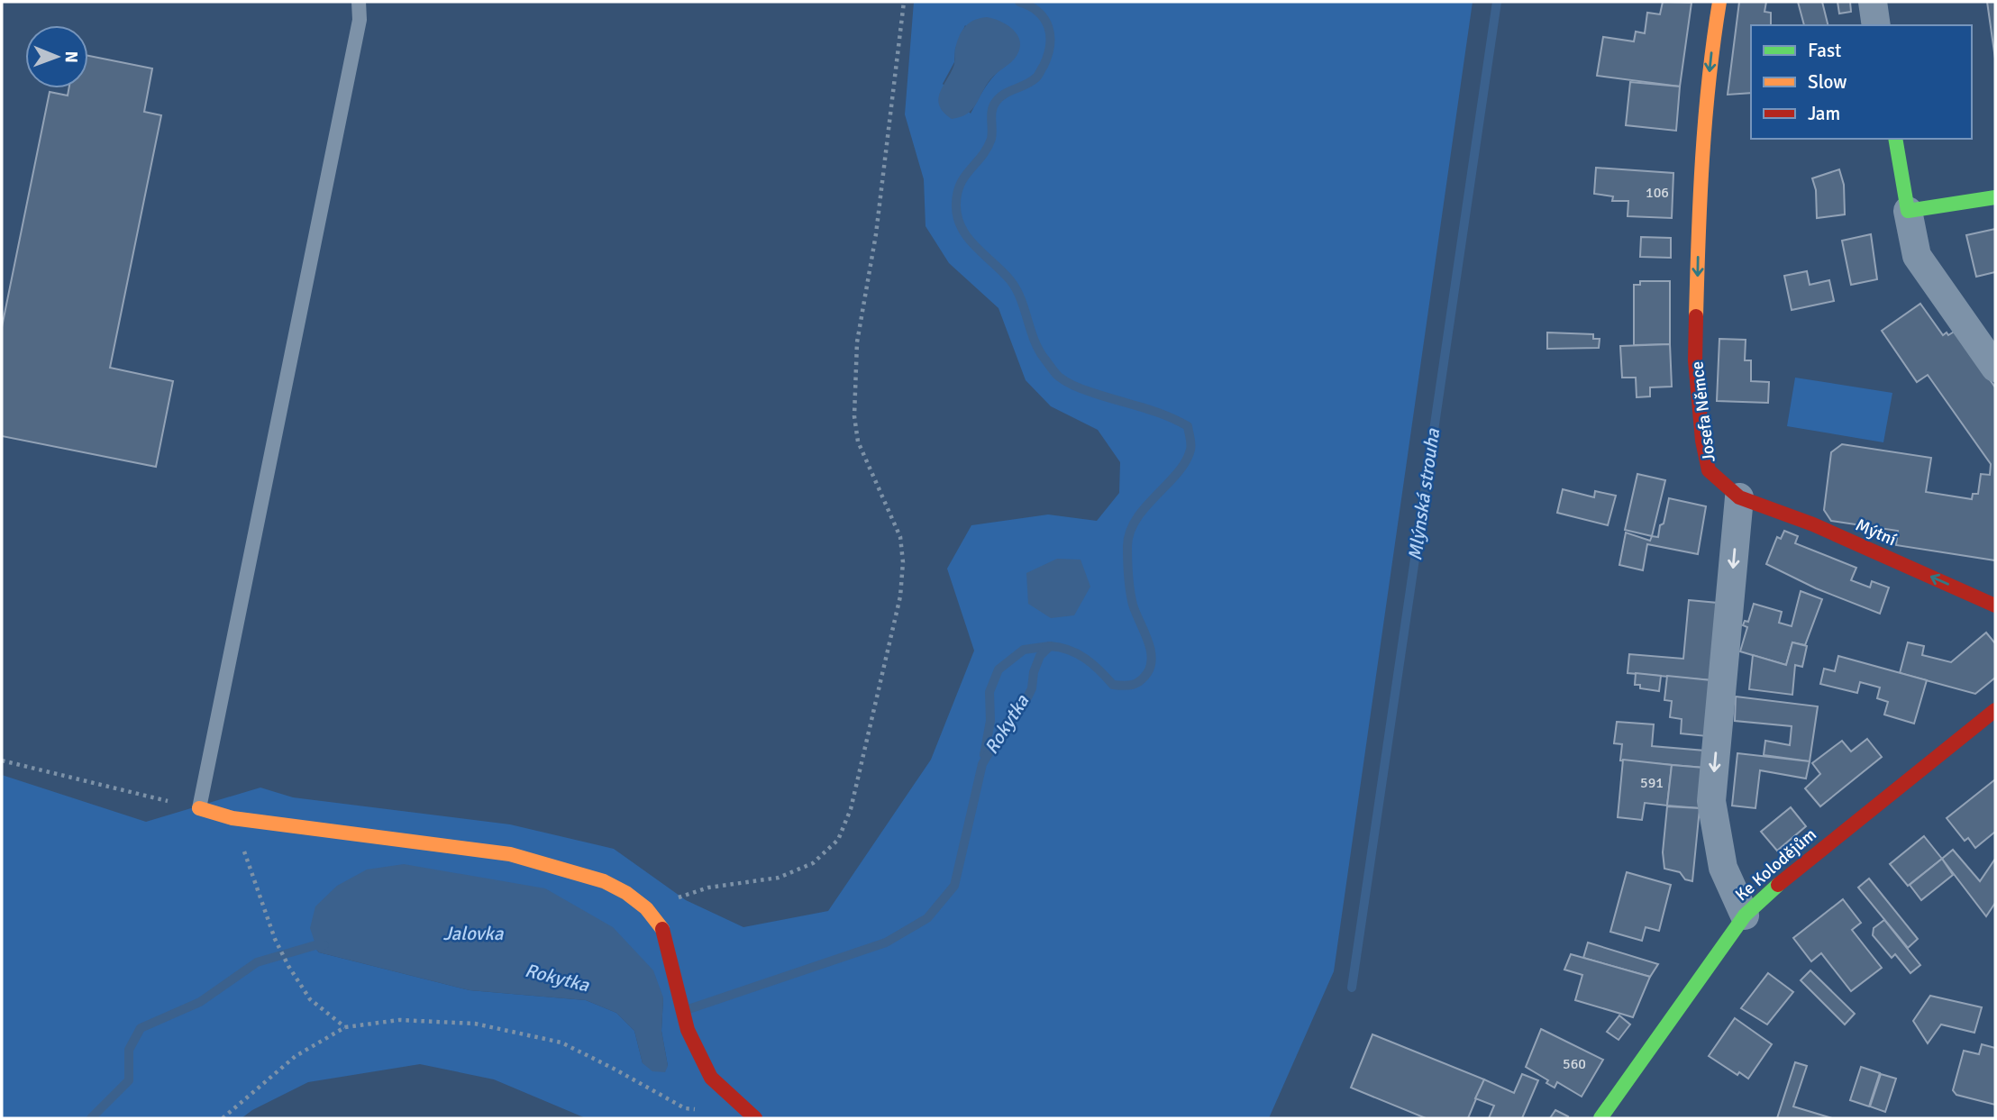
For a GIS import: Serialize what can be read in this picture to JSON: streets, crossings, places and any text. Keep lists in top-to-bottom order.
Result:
{
  "streets": {
    "street": ["Josefa Němce", "Mýtní", "Ke Kolodějům"]
  },
  "crossings": [
    ["Josefa Němce", "Mýtní"]
  ],
  "one_way": ["Josefa Němce", "Mýtní"],
  "water": ["Mlýnská strouha", "Rokytka", "Jalovka"],
  "house_numbers": ["106", "591", "560"],
  "legend": ["Fast", "Slow", "Jam"],
  "north": "right"
}
